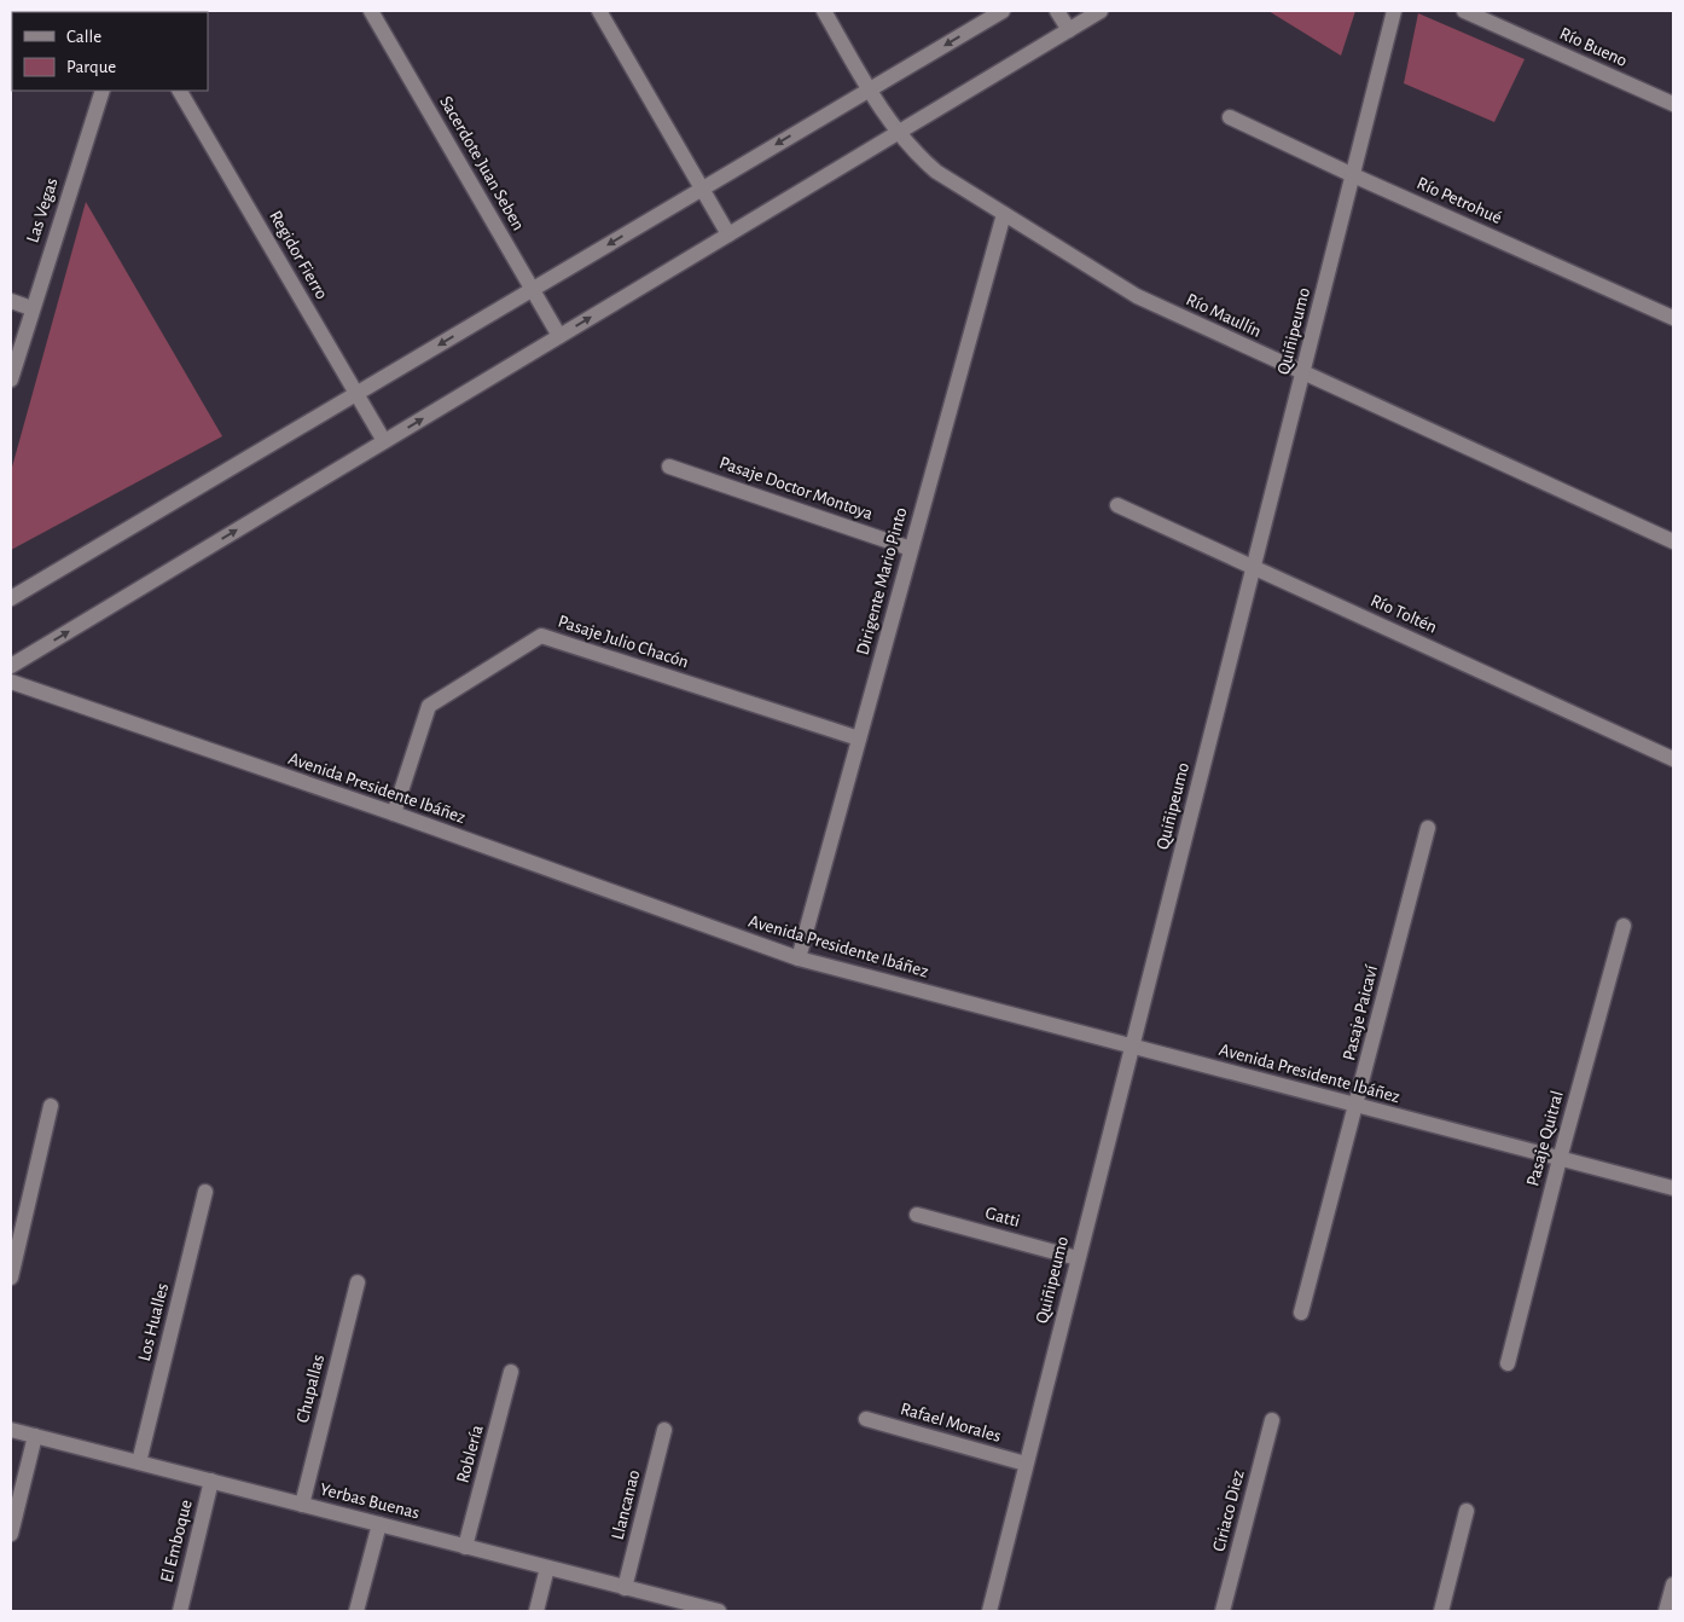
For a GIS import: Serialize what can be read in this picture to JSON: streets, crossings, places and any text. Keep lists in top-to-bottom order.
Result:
{
  "streets": {
    "street": [
      "Río Bueno",
      "Sacerdote Juan Seben",
      "Río Petrohué",
      "Las Vegas",
      "Regidor Fierro",
      "Río Maullín",
      "Quiñipeumo",
      "Pasaje Doctor Montoya",
      "Dirigente Mario Pinto",
      "Río Toltén",
      "Pasaje Julio Chacón",
      "Avenida Presidente Ibáñez",
      "Pasaje Paicaví",
      "Pasaje Quitral",
      "Gatti",
      "Los Hualles",
      "Chupallas",
      "Rafael Morales",
      "Roblería",
      "Yerbas Buenas",
      "Llancanao",
      "Ciriaco Diez",
      "El Emboque"
    ]
  },
  "crossings": [
    ["Río Petrohué", "Quiñipeumo"],
    ["Río Maullín", "Quiñipeumo"],
    ["Río Maullín", "Dirigente Mario Pinto"],
    ["Quiñipeumo", "Río Toltén"],
    ["Quiñipeumo", "Avenida Presidente Ibáñez"],
    ["Quiñipeumo", "Gatti"],
    ["Quiñipeumo", "Rafael Morales"],
    ["Pasaje Doctor Montoya", "Dirigente Mario Pinto"],
    ["Dirigente Mario Pinto", "Pasaje Julio Chacón"],
    ["Dirigente Mario Pinto", "Avenida Presidente Ibáñez"],
    ["Pasaje Julio Chacón", "Avenida Presidente Ibáñez"],
    ["Avenida Presidente Ibáñez", "Pasaje Paicaví"],
    ["Avenida Presidente Ibáñez", "Pasaje Quitral"],
    ["Los Hualles", "Yerbas Buenas"],
    ["Chupallas", "Yerbas Buenas"],
    ["Roblería", "Yerbas Buenas"],
    ["Yerbas Buenas", "Llancanao"],
    ["Yerbas Buenas", "El Emboque"]
  ],
  "legend": ["Calle", "Parque"]
}
